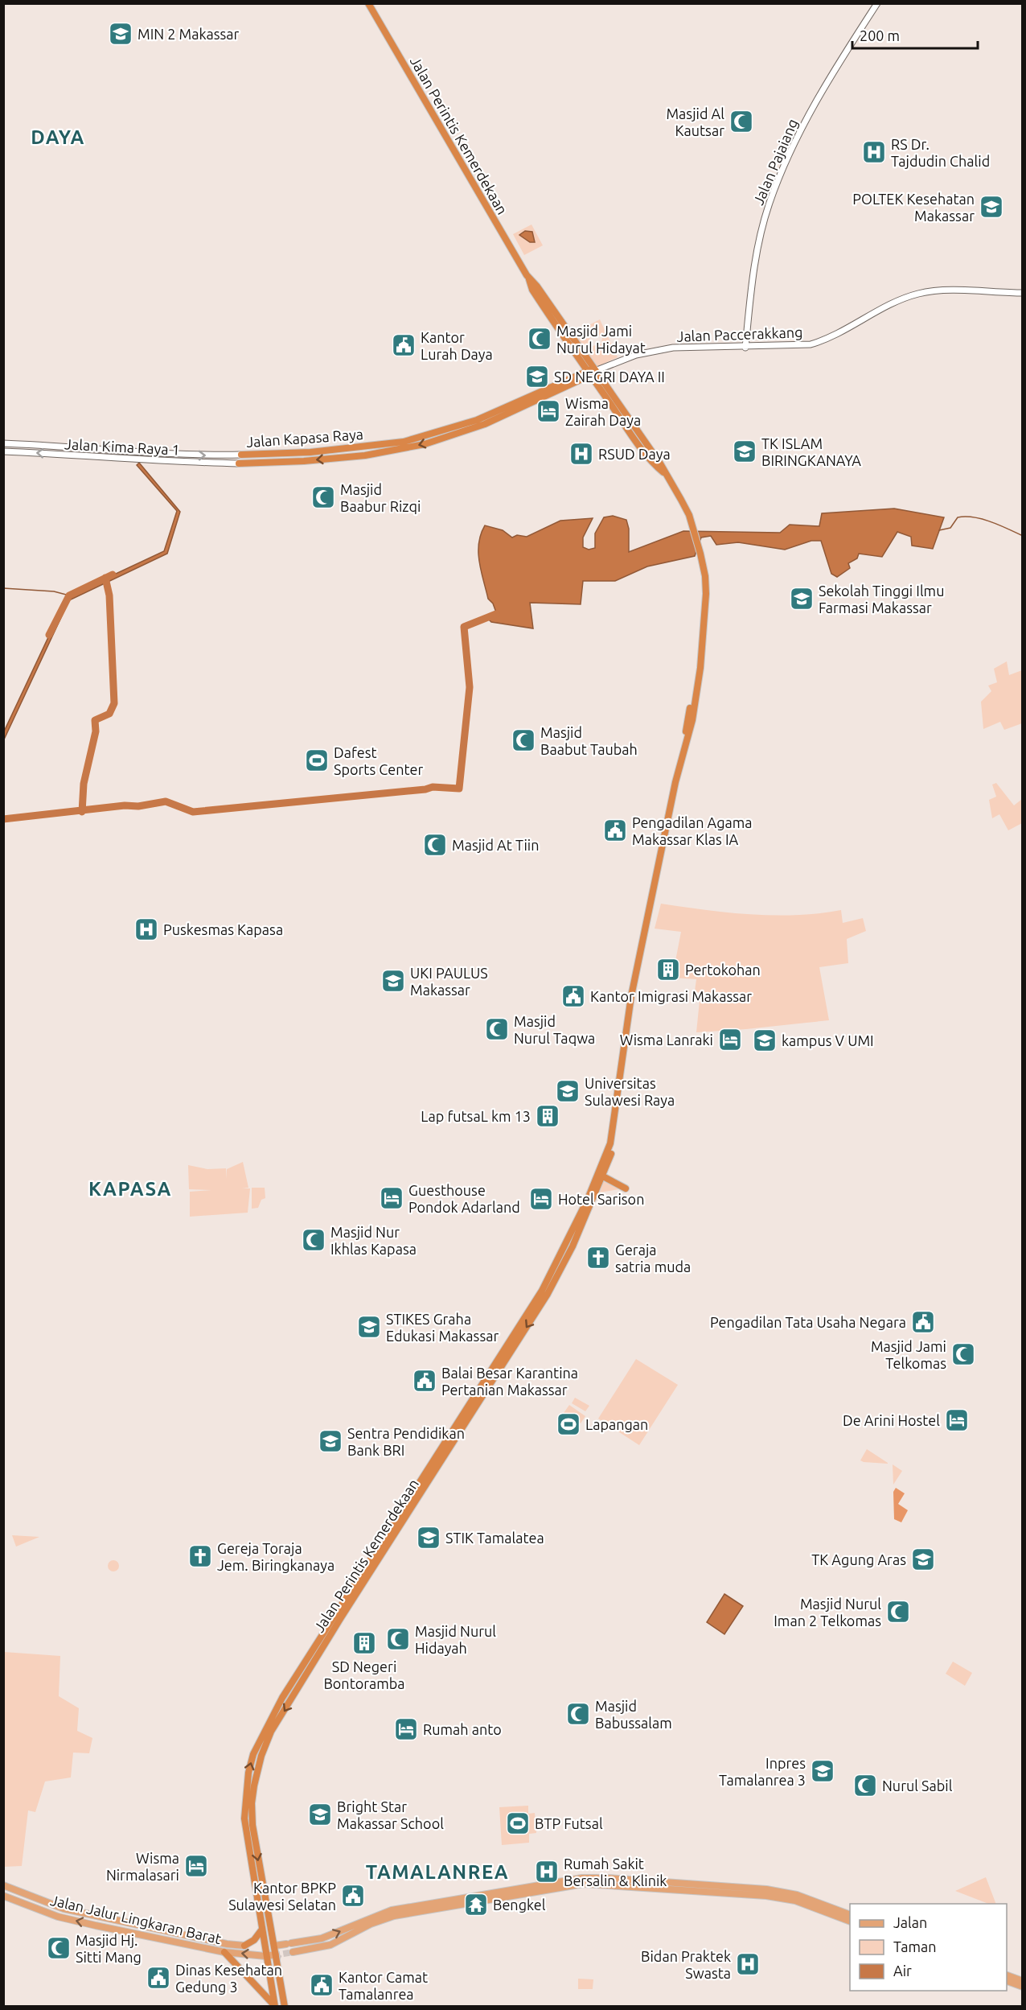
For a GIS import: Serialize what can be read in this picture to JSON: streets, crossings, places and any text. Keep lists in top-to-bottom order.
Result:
{
  "streets": {
    "highway": ["Jalan Perintis Kemerdekaan", "Jalan Kapasa Raya"],
    "main road": [
      "Jalan Pajaiang",
      "Jalan Paccerakkang",
      "Jalan Kima Raya 1",
      "Jalan Jalur Lingkaran Barat"
    ]
  },
  "crossings": [
    ["Jalan Perintis Kemerdekaan", "Jalan Paccerakkang"],
    ["Jalan Perintis Kemerdekaan", "Jalan Kapasa Raya"],
    ["Jalan Perintis Kemerdekaan", "Jalan Jalur Lingkaran Barat"],
    ["Jalan Pajaiang", "Jalan Paccerakkang"],
    ["Jalan Paccerakkang", "Jalan Kapasa Raya"],
    ["Jalan Kapasa Raya", "Jalan Kima Raya 1"]
  ],
  "one_way": ["Jalan Kima Raya 1"],
  "districts": ["DAYA", "KAPASA", "TAMALANREA"],
  "places": {
    "school or university": [
      "MIN 2 Makassar",
      "POLTEK Kesehatan Makassar",
      "SD NEGRI DAYA II",
      "TK ISLAM BIRINGKANAYA",
      "Sekolah Tinggi Ilmu Farmasi Makassar",
      "UKI PAULUS Makassar",
      "kampus V UMI",
      "Universitas Sulawesi Raya",
      "STIKES Graha Edukasi Makassar",
      "Sentra Pendidikan Bank BRI",
      "STIK Tamalatea",
      "TK Agung Aras",
      "Inpres Tamalanrea 3",
      "Bright Star Makassar School"
    ],
    "mosque": [
      "Masjid Al Kautsar",
      "Masjid Jami Nurul Hidayat",
      "Masjid Baabur Rizqi",
      "Masjid Baabut Taubah",
      "Masjid At Tiin",
      "Masjid Nurul Taqwa",
      "Masjid Nur Ikhlas Kapasa",
      "Masjid Jami Telkomas",
      "Masjid Nurul Iman 2 Telkomas",
      "Masjid Nurul Hidayah",
      "Masjid Babussalam",
      "Nurul Sabil",
      "Masjid Hj. Sitti Mang"
    ],
    "hospital": [
      "RS Dr. Tajdudin Chalid",
      "RSUD Daya",
      "Puskesmas Kapasa",
      "Rumah Sakit Bersalin & Klinik",
      "Bidan Praktek Swasta"
    ],
    "public building": [
      "Kantor Lurah Daya",
      "Pengadilan Agama Makassar Klas IA",
      "Kantor Imigrasi Makassar",
      "Pengadilan Tata Usaha Negara",
      "Balai Besar Karantina Pertanian Makassar",
      "Kantor BPKP Sulawesi Selatan",
      "Dinas Kesehatan Gedung 3",
      "Kantor Camat Tamalanrea"
    ],
    "hotel": [
      "Wisma Zairah Daya",
      "Wisma Lanraki",
      "Guesthouse Pondok Adarland",
      "Hotel Sarison",
      "De Arini Hostel",
      "Rumah anto",
      "Wisma Nirmalasari"
    ],
    "sports": ["Dafest Sports Center", "Lapangan", "BTP Futsal"],
    "building": ["Pertokohan", "Lap futsaL km 13", "SD Negeri Bontoramba"],
    "church": ["Geraja satria muda", "Gereja Toraja Jem. Biringkanaya"],
    "temple": ["Bengkel"]
  },
  "legend": ["Jalan", "Taman", "Air"],
  "scale_bar": "200 m"
}
